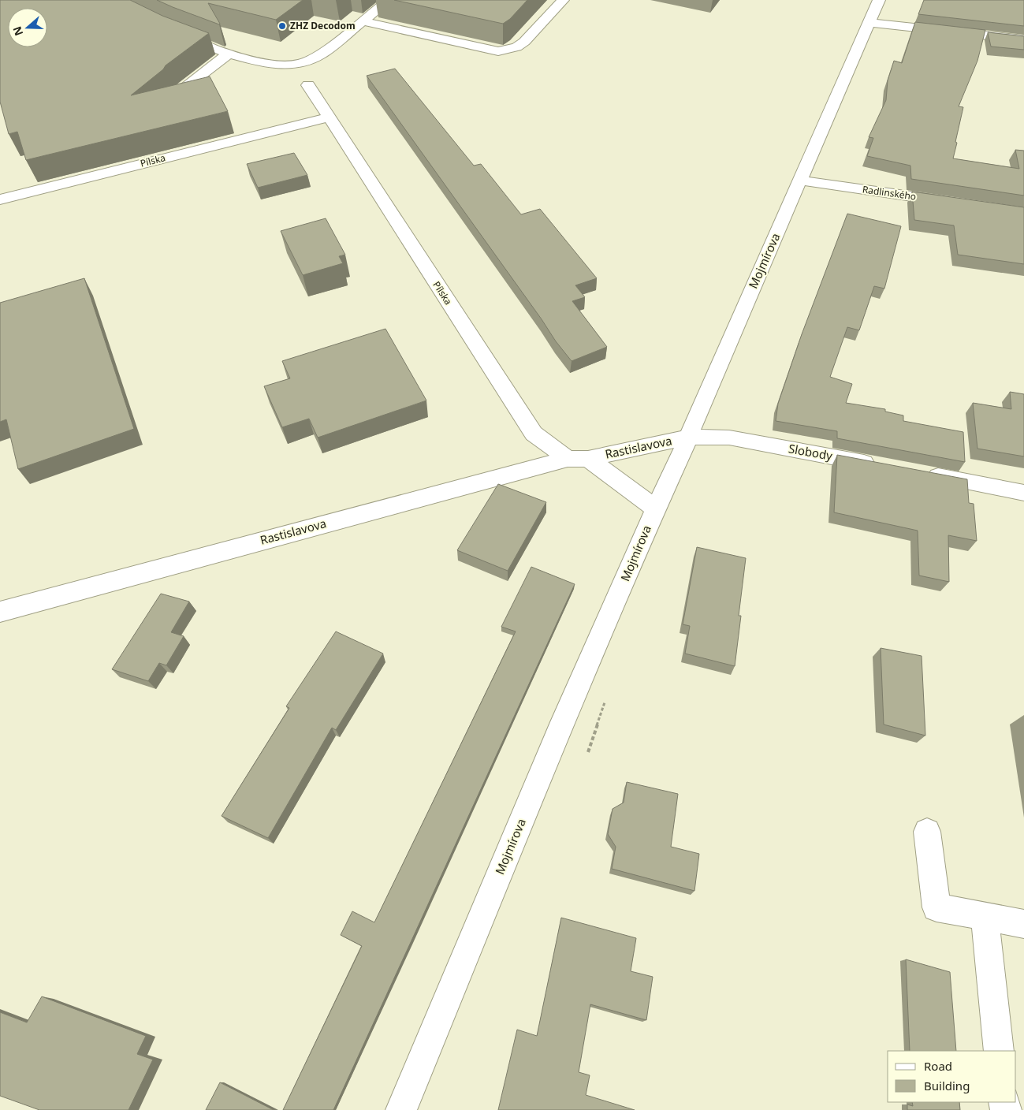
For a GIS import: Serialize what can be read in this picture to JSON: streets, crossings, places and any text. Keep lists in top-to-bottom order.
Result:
{
  "streets": {
    "street": [
      "Pílska",
      "Radlinského",
      "Mojmírova",
      "Rastislavova",
      "Slobody"
    ]
  },
  "crossings": [
    ["Pílska", "Rastislavova"],
    ["Radlinského", "Mojmírova"],
    ["Mojmírova", "Rastislavova"],
    ["Mojmírova", "Slobody"],
    ["Rastislavova", "Slobody"]
  ],
  "places": ["ZHZ Decodom"],
  "legend": ["Road", "Building"],
  "north": "left"
}
